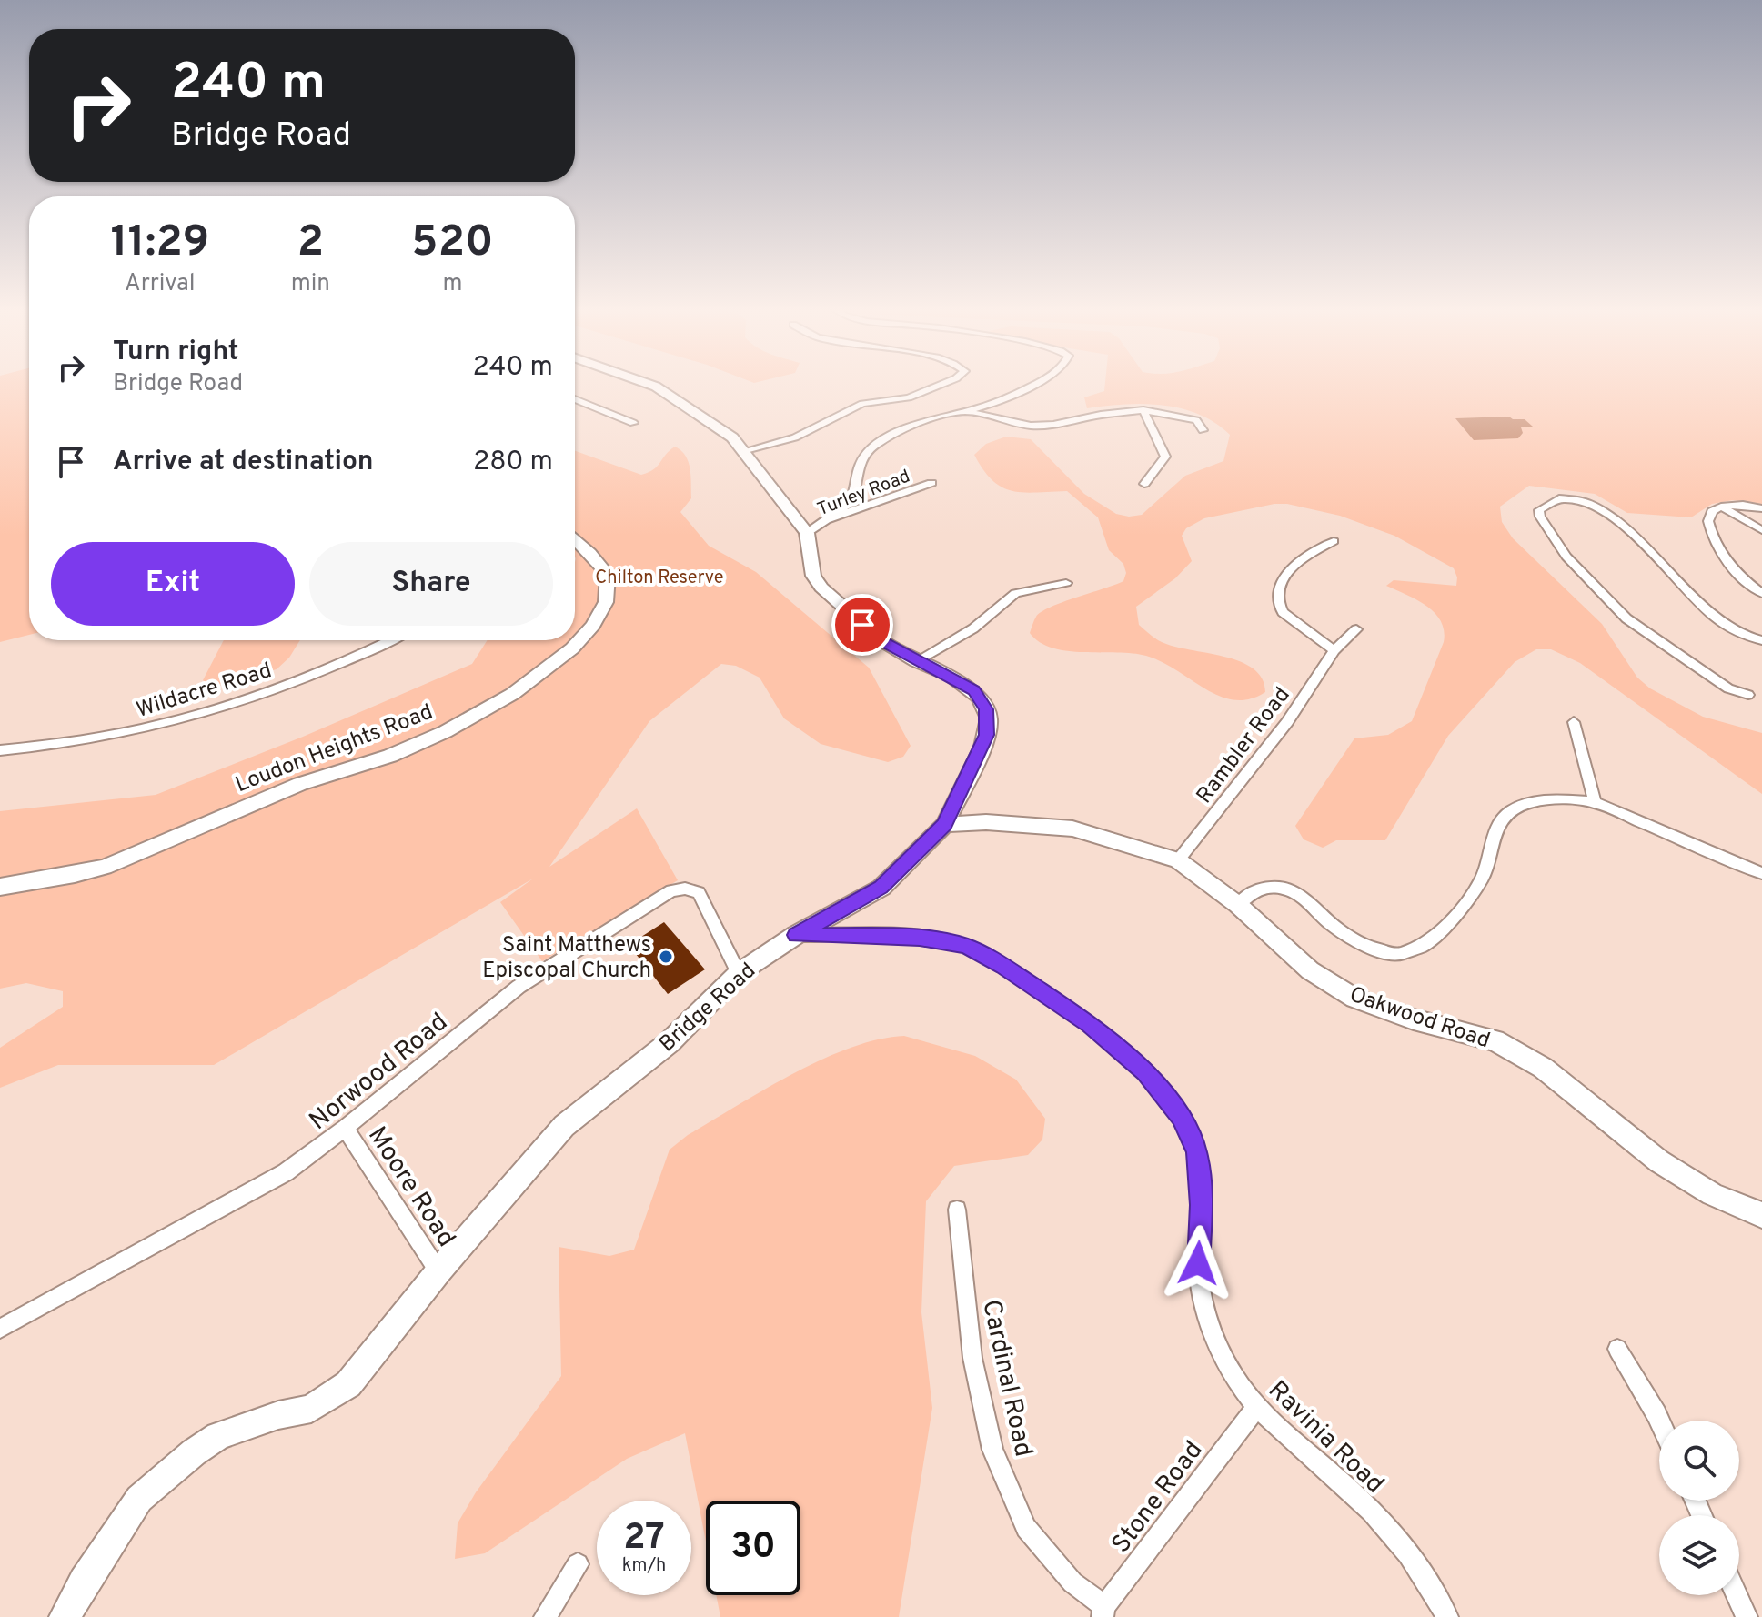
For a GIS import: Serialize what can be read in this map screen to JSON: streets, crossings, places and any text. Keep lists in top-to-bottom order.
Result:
{
  "streets": {
    "main road": ["Loudon Heights Road", "Bridge Road", "Oakwood Road"],
    "street": [
      "Turley Road",
      "Wildacre Road",
      "Rambler Road",
      "Norwood Road",
      "Moore Road",
      "Cardinal Road",
      "Ravinia Road",
      "Stone Road"
    ]
  },
  "crossings": [
    ["Turley Road", "Bridge Road"],
    ["Rambler Road", "Oakwood Road"],
    ["Bridge Road", "Oakwood Road"],
    ["Bridge Road", "Norwood Road"],
    ["Bridge Road", "Moore Road"],
    ["Bridge Road", "Ravinia Road"],
    ["Norwood Road", "Moore Road"],
    ["Cardinal Road", "Stone Road"],
    ["Ravinia Road", "Stone Road"]
  ],
  "parks": ["Chilton Reserve"],
  "places": ["Saint Matthews Episcopal Church"],
  "page": {
    "turn": ["240 m", "Bridge Road"],
    "eta": [
      "11:29",
      "Arrival",
      "2",
      "min",
      "520",
      "m"
    ],
    "list": [
      {
        "name": "Turn right",
        "note": "Bridge Road",
        "value": "240 m"
      },
      {
        "name": "Arrive at destination",
        "value": "280 m"
      }
    ],
    "buttons": ["Exit", "Share"],
    "speed": "27 km/h",
    "limit": "30"
  }
}
